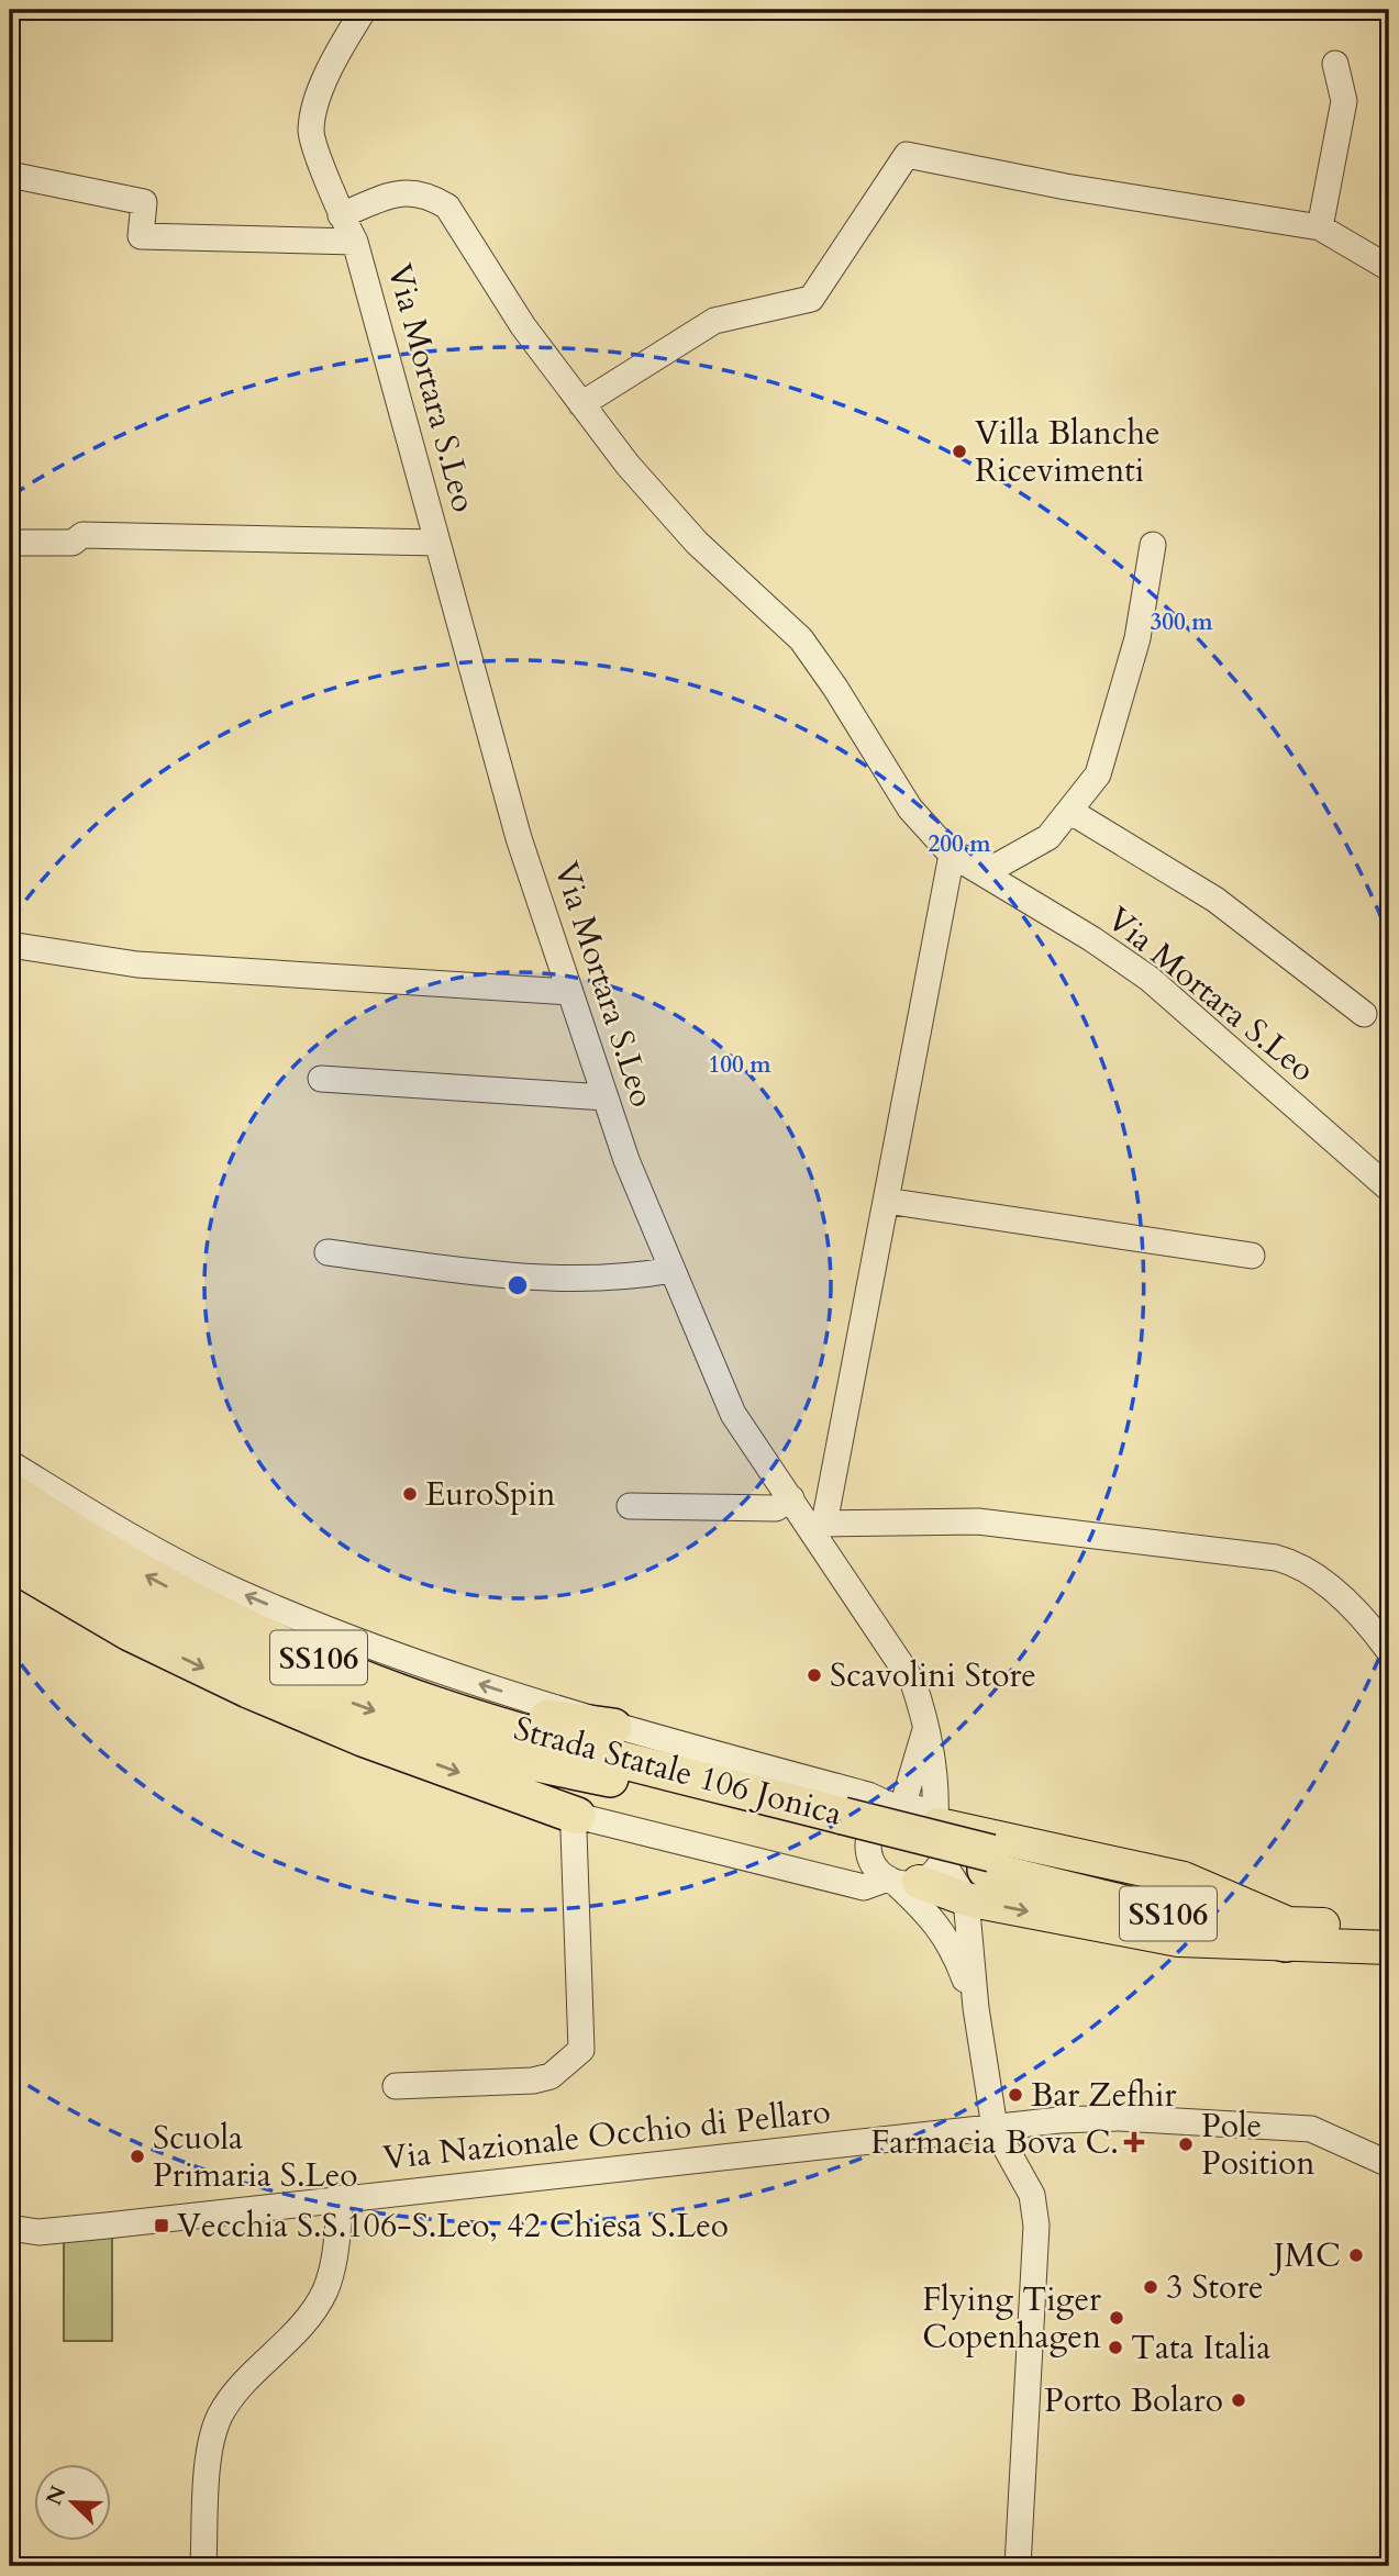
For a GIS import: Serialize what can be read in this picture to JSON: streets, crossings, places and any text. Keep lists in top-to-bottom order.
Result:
{
  "streets": {
    "highway": ["SS106", "Strada Statale 106 Jonica"],
    "street": ["Via Mortara S.Leo", "Via Nazionale Occhio di Pellaro"]
  },
  "places": {
    "other": [
      "Villa Blanche Ricevimenti",
      "EuroSpin",
      "Scavolini Store",
      "Bar Zefhir",
      "Pole Position",
      "Scuola Primaria S.Leo",
      "JMC",
      "3 Store",
      "Flying Tiger Copenhagen",
      "Tata Italia",
      "Porto Bolaro"
    ],
    "health": ["Farmacia Bova C."],
    "transit": ["Vecchia S.S.106-S.Leo, 42 Chiesa S.Leo"]
  },
  "north": "top left",
  "rings": ["300 m", "200 m", "100 m"]
}
